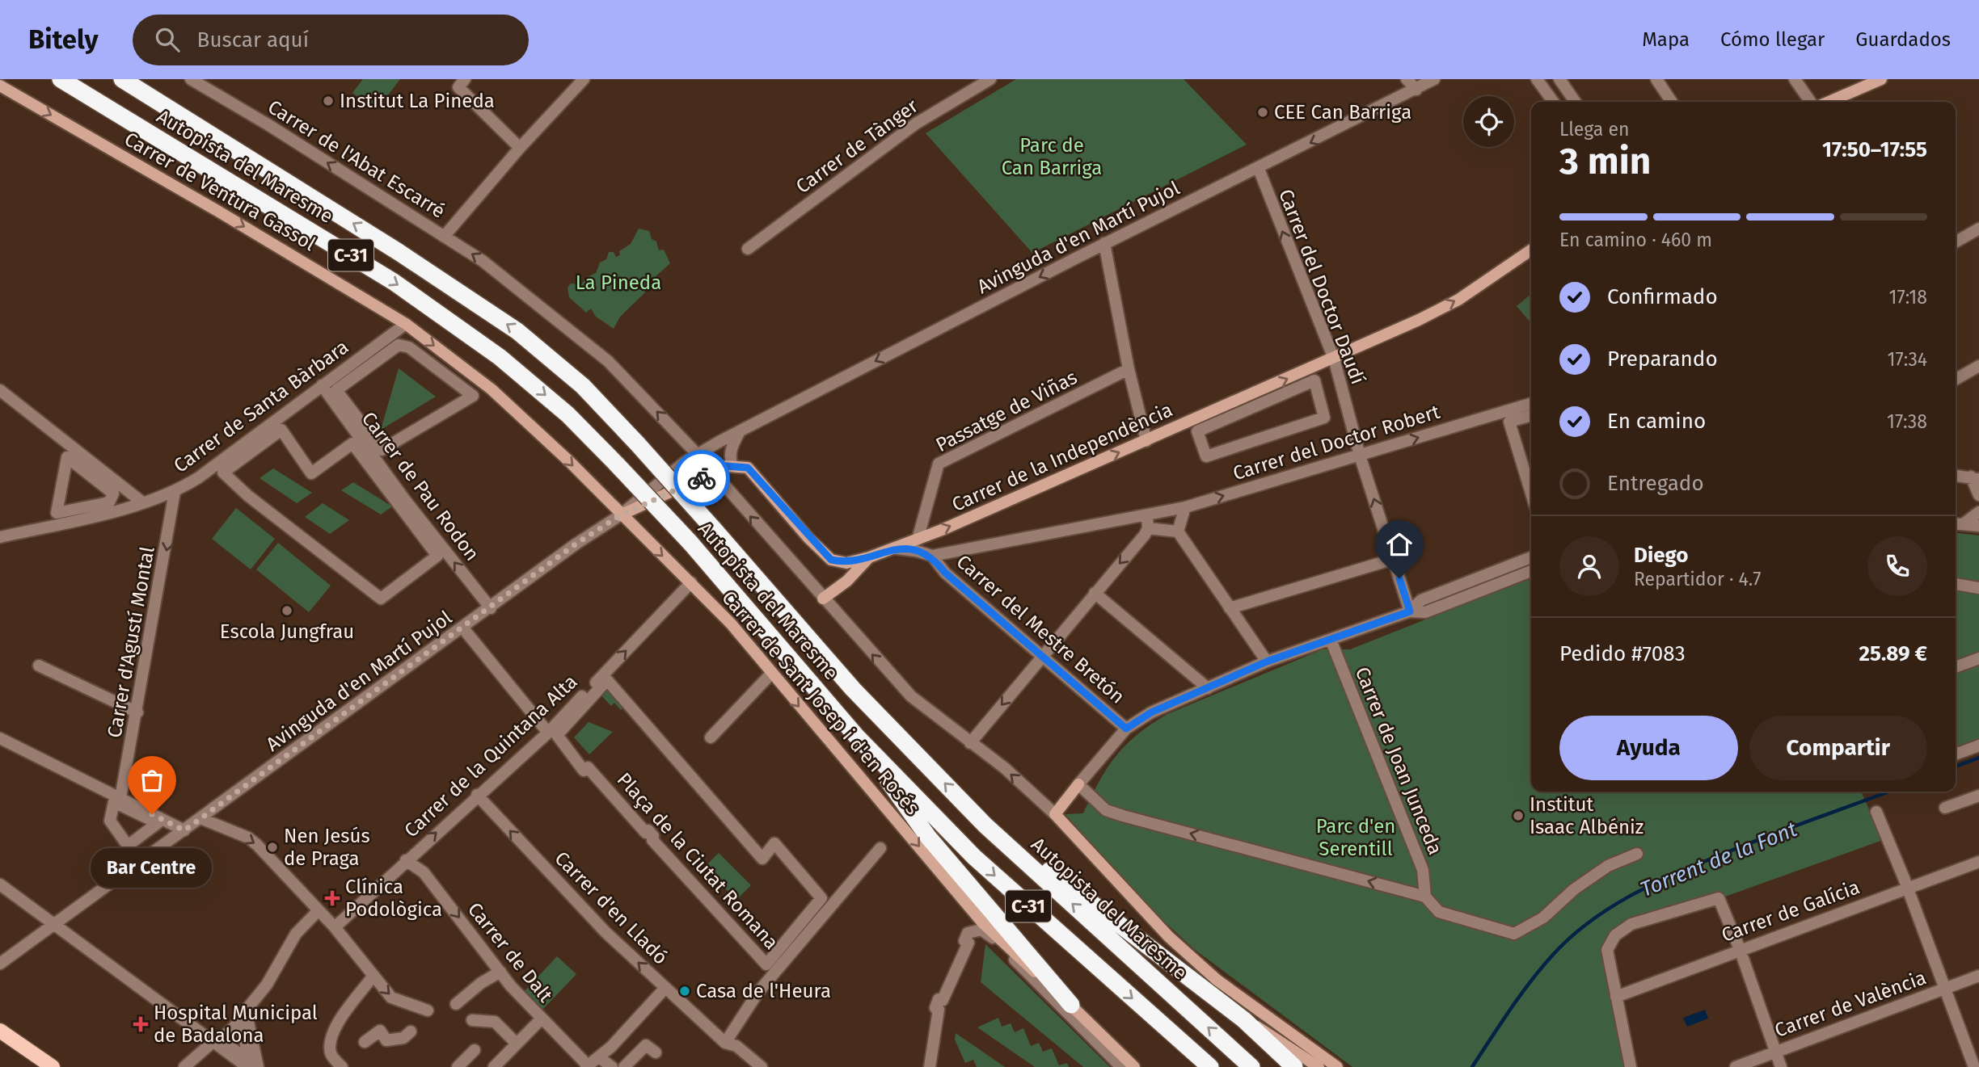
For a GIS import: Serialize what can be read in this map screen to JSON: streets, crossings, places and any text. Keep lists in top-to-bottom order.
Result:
{
  "streets": {
    "highway": ["Autopista del Maresme", "C-31"],
    "street": [
      "Carrer de Tànger",
      "Carrer de l'Abat Escarré",
      "Carrer de Ventura Gassol",
      "Avinguda d'en Martí Pujol",
      "Carrer del Doctor Daudí",
      "Carrer de Santa Bàrbara",
      "Passatge de Viñas",
      "Carrer del Doctor Robert",
      "Carrer de la Independència",
      "Carrer de Pau Rodon",
      "Carrer del Mestre Bretón",
      "Carrer d'Agustí Montal",
      "Carrer de Sant Josep i d'en Rosés",
      "Carrer de la Quintana Alta",
      "Carrer de Joan Junceda",
      "Plaça de la Ciutat Romana",
      "Carrer d'en Lladó",
      "Carrer de Galícia",
      "Carrer de Dalt",
      "Carrer de València"
    ]
  },
  "crossings": [
    ["Carrer de l'Abat Escarré", "Avinguda d'en Martí Pujol"],
    ["Carrer de Ventura Gassol", "Avinguda d'en Martí Pujol"],
    ["Carrer de Ventura Gassol", "Carrer de Santa Bàrbara"],
    ["Carrer de Ventura Gassol", "Carrer de Sant Josep i d'en Rosés"],
    ["Avinguda d'en Martí Pujol", "Carrer del Doctor Daudí"],
    ["Avinguda d'en Martí Pujol", "Carrer de Pau Rodon"],
    ["Avinguda d'en Martí Pujol", "Carrer de Sant Josep i d'en Rosés"],
    ["Carrer del Doctor Daudí", "Carrer del Doctor Robert"],
    ["Carrer del Doctor Daudí", "Carrer de la Independència"],
    ["Carrer de Santa Bàrbara", "Carrer de Pau Rodon"],
    ["Carrer de Santa Bàrbara", "Carrer d'Agustí Montal"],
    ["Passatge de Viñas", "Carrer de la Independència"],
    ["Carrer del Doctor Robert", "Carrer del Mestre Bretón"],
    ["Carrer de Sant Josep i d'en Rosés", "Carrer de la Quintana Alta"],
    ["Carrer de la Quintana Alta", "Carrer d'en Lladó"],
    ["Carrer de la Quintana Alta", "Carrer de Dalt"]
  ],
  "one_way": [
    "Carrer de l'Abat Escarré",
    "Carrer de Ventura Gassol",
    "Carrer del Doctor Daudí",
    "Carrer del Doctor Robert",
    "Carrer de la Independència",
    "Carrer de Pau Rodon",
    "Carrer d'Agustí Montal",
    "Carrer de Sant Josep i d'en Rosés",
    "Carrer de la Quintana Alta",
    "Carrer d'en Lladó",
    "Carrer de Dalt"
  ],
  "water": ["Torrent de la Font"],
  "parks": ["Parc de Can Barriga", "La Pineda", "Parc d'en Serentill"],
  "places": {
    "other": [
      "Institut La Pineda",
      "CEE Can Barriga",
      "Escola Jungfrau",
      "Bar Centre",
      "Institut Isaac Albéniz",
      "Nen Jesús de Praga",
      "Casa de l'Heura"
    ],
    "health": ["Clínica Podològica", "Hospital Municipal de Badalona"]
  },
  "page": {
    "header": "Bitely",
    "search": "Buscar aquí",
    "nav": ["Mapa", "Cómo llegar", "Guardados"],
    "heading": ["3 min", "Llega en", "17:50–17:55"],
    "panel": [
      "Diego",
      "Repartidor · 4.7",
      "Pedido #7083",
      "25.89 €"
    ],
    "bar": "En camino · 460 m",
    "list": [
      ["Confirmado", "17:18"],
      ["Preparando", "17:34"],
      ["En camino", "17:38"],
      "Entregado"
    ],
    "buttons": ["Ayuda", "Compartir"],
    "bubble": "Bar Centre"
  }
}
